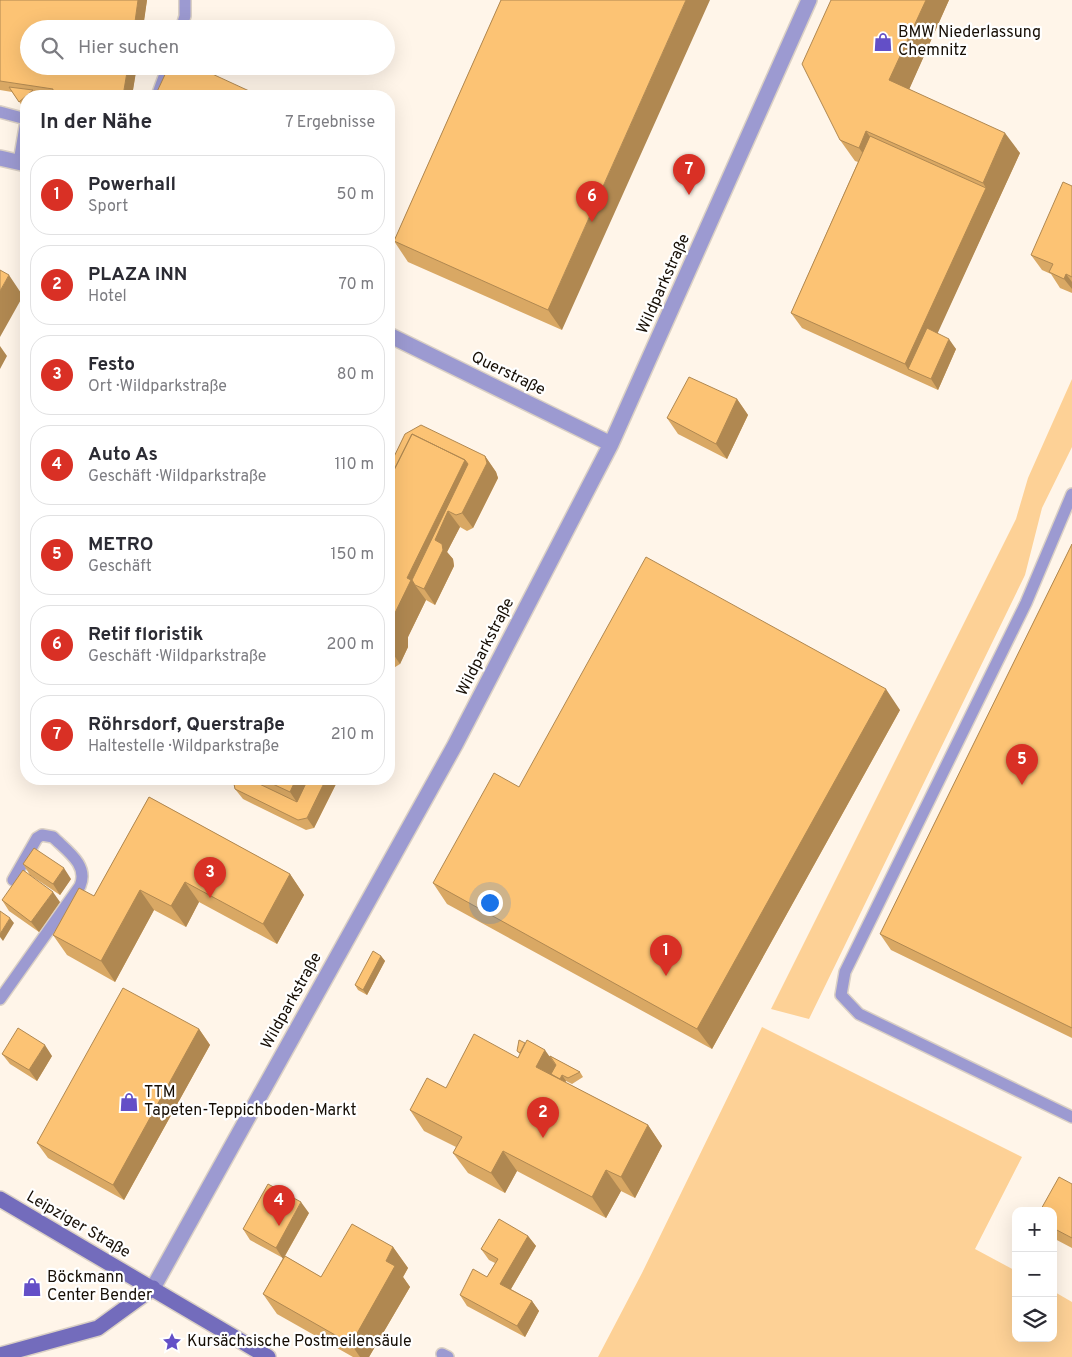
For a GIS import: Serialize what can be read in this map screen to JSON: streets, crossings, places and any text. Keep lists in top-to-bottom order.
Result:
{
  "streets": {
    "main road": ["Leipziger Straße"],
    "street": ["Wildparkstraße", "Querstraße"]
  },
  "crossings": [
    ["Wildparkstraße", "Querstraße"],
    ["Wildparkstraße", "Leipziger Straße"]
  ],
  "places": {
    "shop": ["BMW Niederlassung Chemnitz", "TTM Tapeten-Teppichboden-Markt", "Böckmann Center Bender"],
    "place": ["Kursächsische Postmeilensäule"]
  },
  "page": {
    "search": "Hier suchen",
    "heading": ["In der Nähe", "7 Ergebnisse"],
    "pins": [
      "7",
      "6",
      "5",
      "3",
      "1",
      "2",
      "4"
    ],
    "list": [
      {
        "mark": "1",
        "name": "Powerhall",
        "note": "Sport",
        "value": "50 m"
      },
      {
        "mark": "2",
        "name": "PLAZA INN",
        "note": "Hotel",
        "value": "70 m"
      },
      {
        "mark": "3",
        "name": "Festo",
        "note": "Ort · Wildparkstraße",
        "value": "80 m"
      },
      {
        "mark": "4",
        "name": "Auto As",
        "note": "Geschäft · Wildparkstraße",
        "value": "110 m"
      },
      {
        "mark": "5",
        "name": "METRO",
        "note": "Geschäft",
        "value": "150 m"
      },
      {
        "mark": "6",
        "name": "Retif floristik",
        "note": "Geschäft · Wildparkstraße",
        "value": "200 m"
      },
      {
        "mark": "7",
        "name": "Röhrsdorf, Querstraße",
        "note": "Haltestelle · Wildparkstraße",
        "value": "210 m"
      }
    ],
    "map_buttons": ["+", "−"]
  }
}
